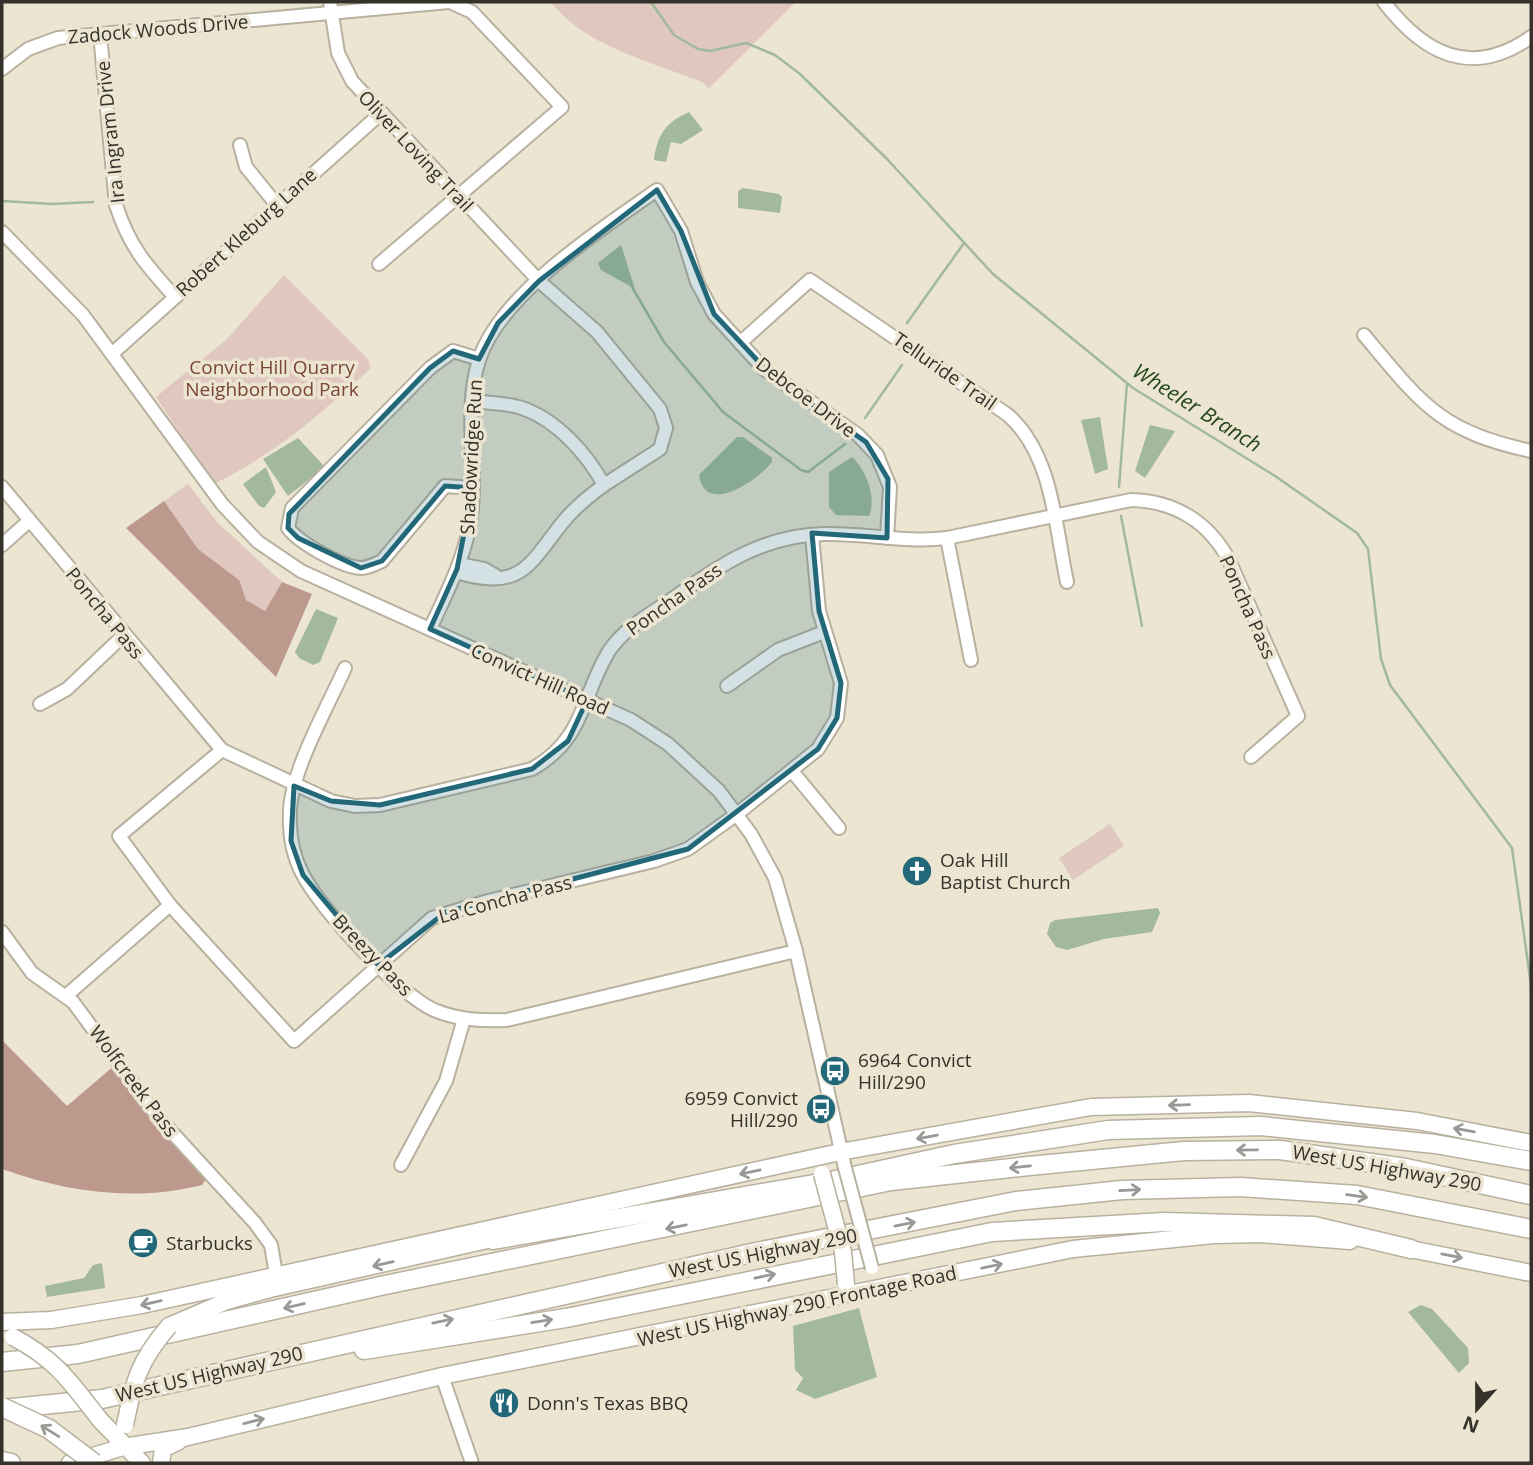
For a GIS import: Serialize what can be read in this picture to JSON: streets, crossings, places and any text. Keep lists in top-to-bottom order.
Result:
{
  "streets": {
    "highway": ["West US Highway 290"],
    "main road": ["West US Highway 290 Frontage Road"],
    "street": [
      "Zadock Woods Drive",
      "Ira Ingram Drive",
      "Oliver Loving Trail",
      "Robert Kleburg Lane",
      "Telluride Trail",
      "Debcoe Drive",
      "Shadowridge Run",
      "Poncha Pass",
      "Convict Hill Road",
      "La Concha Pass",
      "Breezy Pass",
      "Wolfcreek Pass"
    ]
  },
  "crossings": [
    ["Zadock Woods Drive", "Ira Ingram Drive"],
    ["Zadock Woods Drive", "Oliver Loving Trail"],
    ["Ira Ingram Drive", "Robert Kleburg Lane"],
    ["Oliver Loving Trail", "Robert Kleburg Lane"],
    ["Oliver Loving Trail", "Shadowridge Run"],
    ["Robert Kleburg Lane", "Convict Hill Road"],
    ["Telluride Trail", "Debcoe Drive"],
    ["Telluride Trail", "Poncha Pass"],
    ["Debcoe Drive", "Shadowridge Run"],
    ["Debcoe Drive", "Poncha Pass"],
    ["Shadowridge Run", "Convict Hill Road"],
    ["Poncha Pass", "Convict Hill Road"],
    ["Poncha Pass", "La Concha Pass"],
    ["Poncha Pass", "Breezy Pass"],
    ["Convict Hill Road", "La Concha Pass"],
    ["Convict Hill Road", "Breezy Pass"],
    ["Convict Hill Road", "West US Highway 290 Frontage Road"],
    ["La Concha Pass", "Breezy Pass"]
  ],
  "water": ["Wheeler Branch"],
  "parks": ["Convict Hill Quarry Neighborhood Park"],
  "places": {
    "church": ["Oak Hill Baptist Church"],
    "bus stop": ["6964 Convict Hill/290", "6959 Convict Hill/290"],
    "cafe": ["Starbucks"],
    "restaurant": ["Donn's Texas BBQ"]
  },
  "north": "bottom"
}
